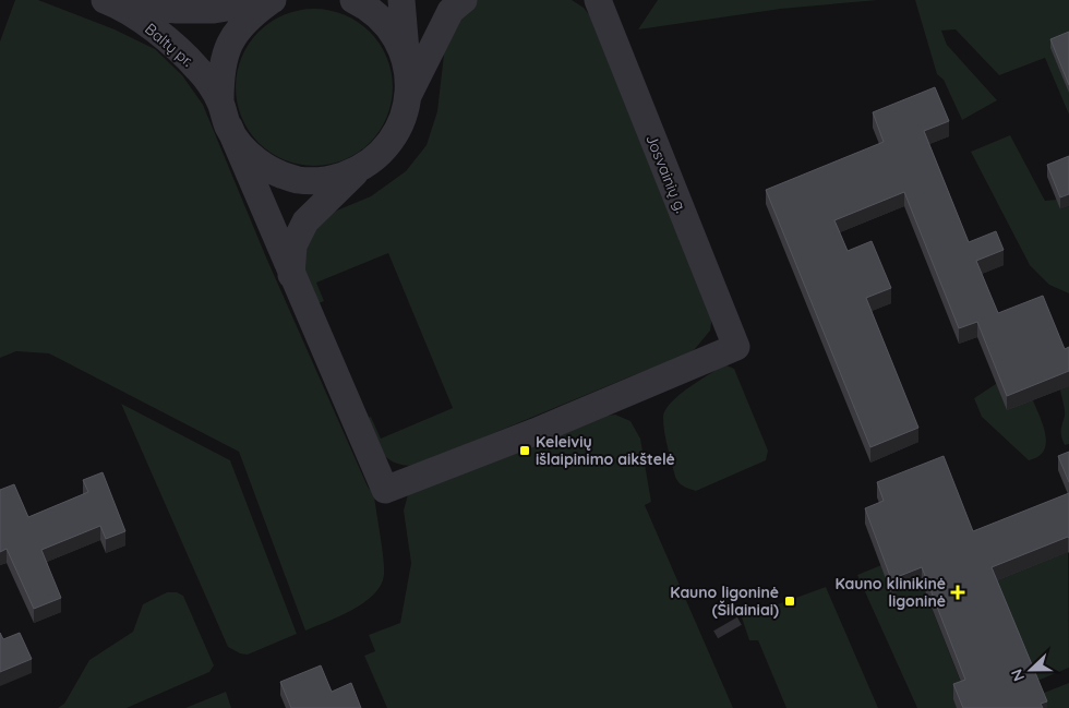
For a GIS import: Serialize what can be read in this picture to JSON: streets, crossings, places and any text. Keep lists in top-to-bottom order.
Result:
{
  "streets": {
    "street": ["Baltų pr.", "Josvainių g."]
  },
  "places": {
    "transit": ["Keleivių išlaipinimo aikštelė", "Kauno ligoninė (Šilainiai)"],
    "health": ["Kauno klinikinė ligoninė"]
  },
  "north": "left"
}
